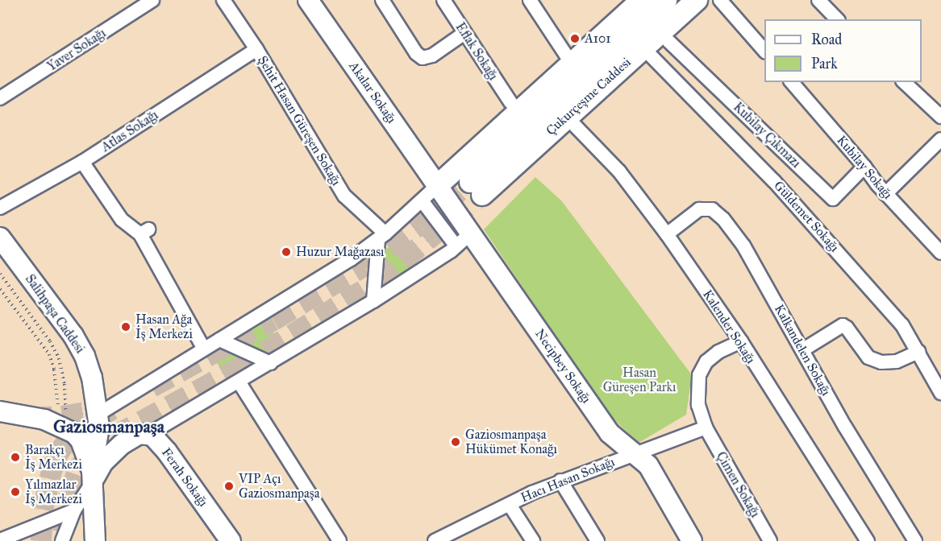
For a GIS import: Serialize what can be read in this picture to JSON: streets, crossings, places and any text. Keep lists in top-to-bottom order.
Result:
{
  "streets": {
    "main road": ["Çukurçeşme Caddesi"],
    "street": [
      "Yaver Sokağı",
      "Eflak Sokağı",
      "Akalar Sokağı",
      "Şehit Hasan Güreşen Sokağı",
      "Atlas Sokağı",
      "Kubilay Çıkmazı",
      "Kubilay Sokağı",
      "Güldemet Sokağı",
      "Salihpaşa Caddesi",
      "Kalender Sokağı",
      "Kalkandelen Sokağı",
      "Necipbey Sokağı",
      "Ferah Sokağı",
      "Hacı Hasan Sokağı",
      "Çimen Sokağı"
    ]
  },
  "crossings": [
    ["Akalar Sokağı", "Necipbey Sokağı"],
    ["Şehit Hasan Güreşen Sokağı", "Atlas Sokağı"],
    ["Kubilay Çıkmazı", "Kubilay Sokağı"],
    ["Salihpaşa Caddesi", "Ferah Sokağı"],
    ["Kalender Sokağı", "Kalkandelen Sokağı"],
    ["Kalender Sokağı", "Çimen Sokağı"],
    ["Necipbey Sokağı", "Hacı Hasan Sokağı"],
    ["Hacı Hasan Sokağı", "Çimen Sokağı"]
  ],
  "districts": ["Gaziosmanpaşa"],
  "parks": ["Hasan Güreşen Parkı"],
  "places": [
    "A101",
    "Huzur Mağazası",
    "Hasan Ağa İş Merkezi",
    "Gaziosmanpaşa Hükümet Konağı",
    "Barakçı İş Merkezi",
    "VIP Açı Gaziosmanpaşa",
    "Yılmazlar İş Merkezi"
  ],
  "legend": ["Road", "Park"]
}
